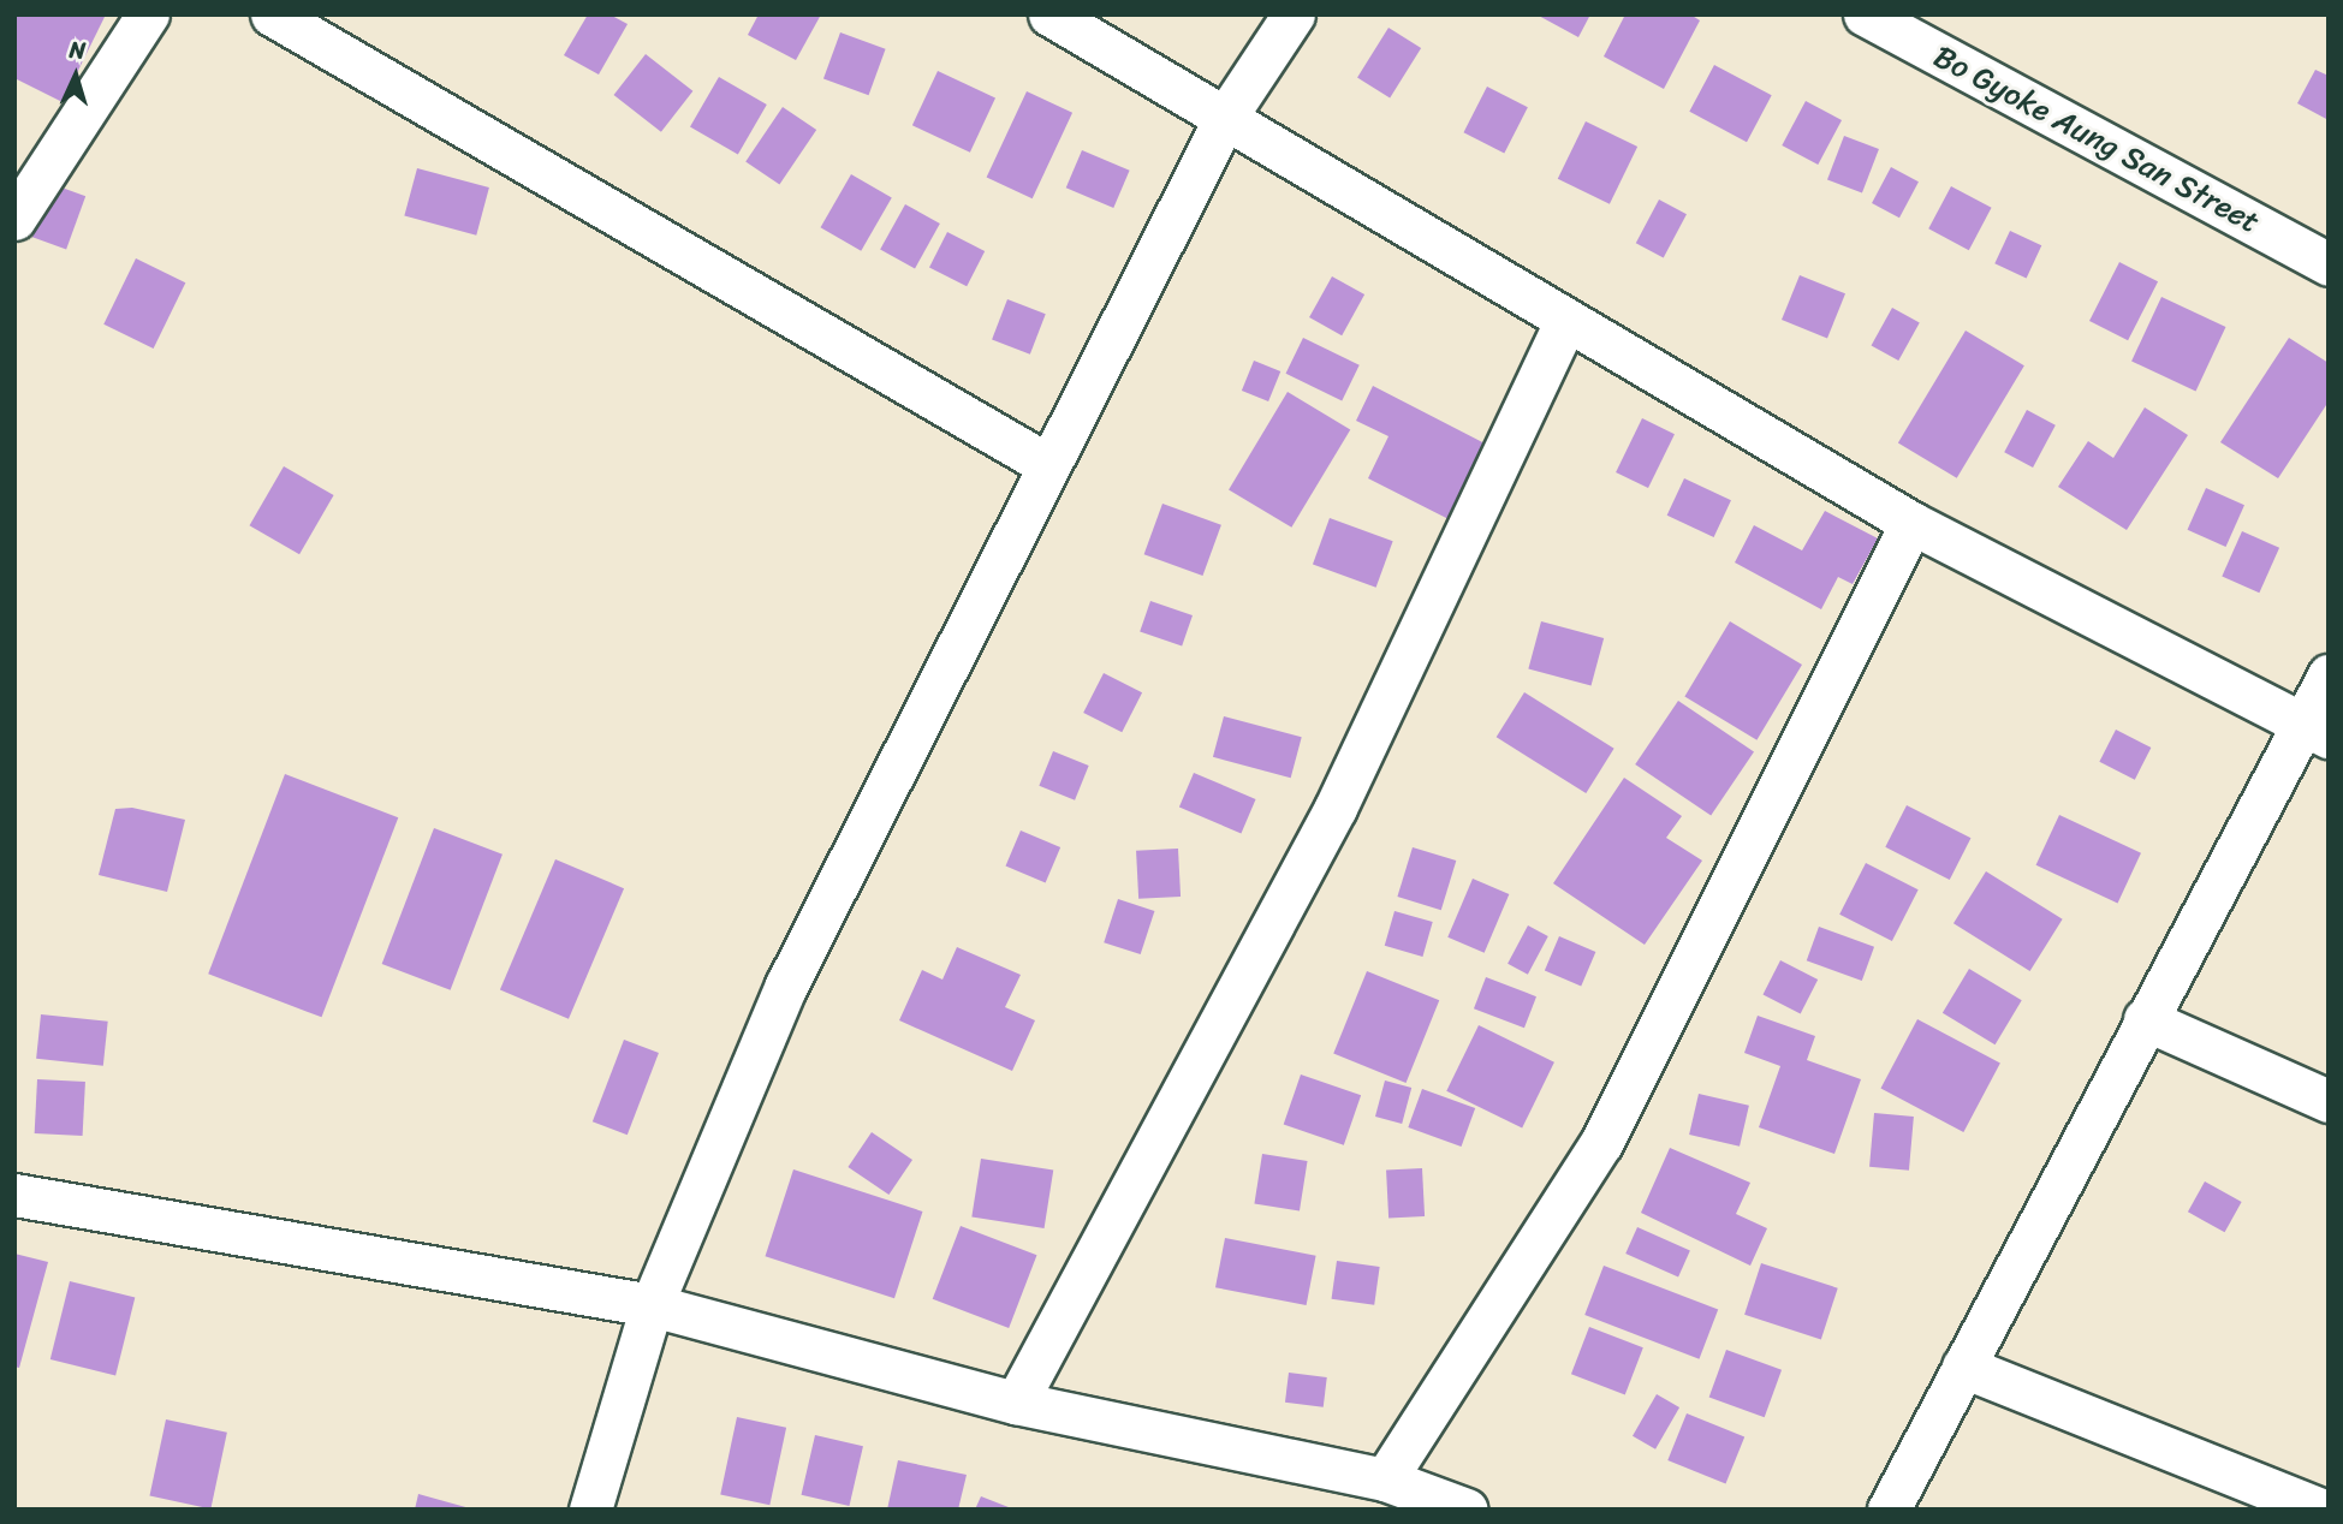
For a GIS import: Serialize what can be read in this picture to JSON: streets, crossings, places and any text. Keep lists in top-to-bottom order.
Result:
{
  "streets": {
    "street": ["Bo Gyoke Aung San Street"]
  },
  "north": "top"
}
